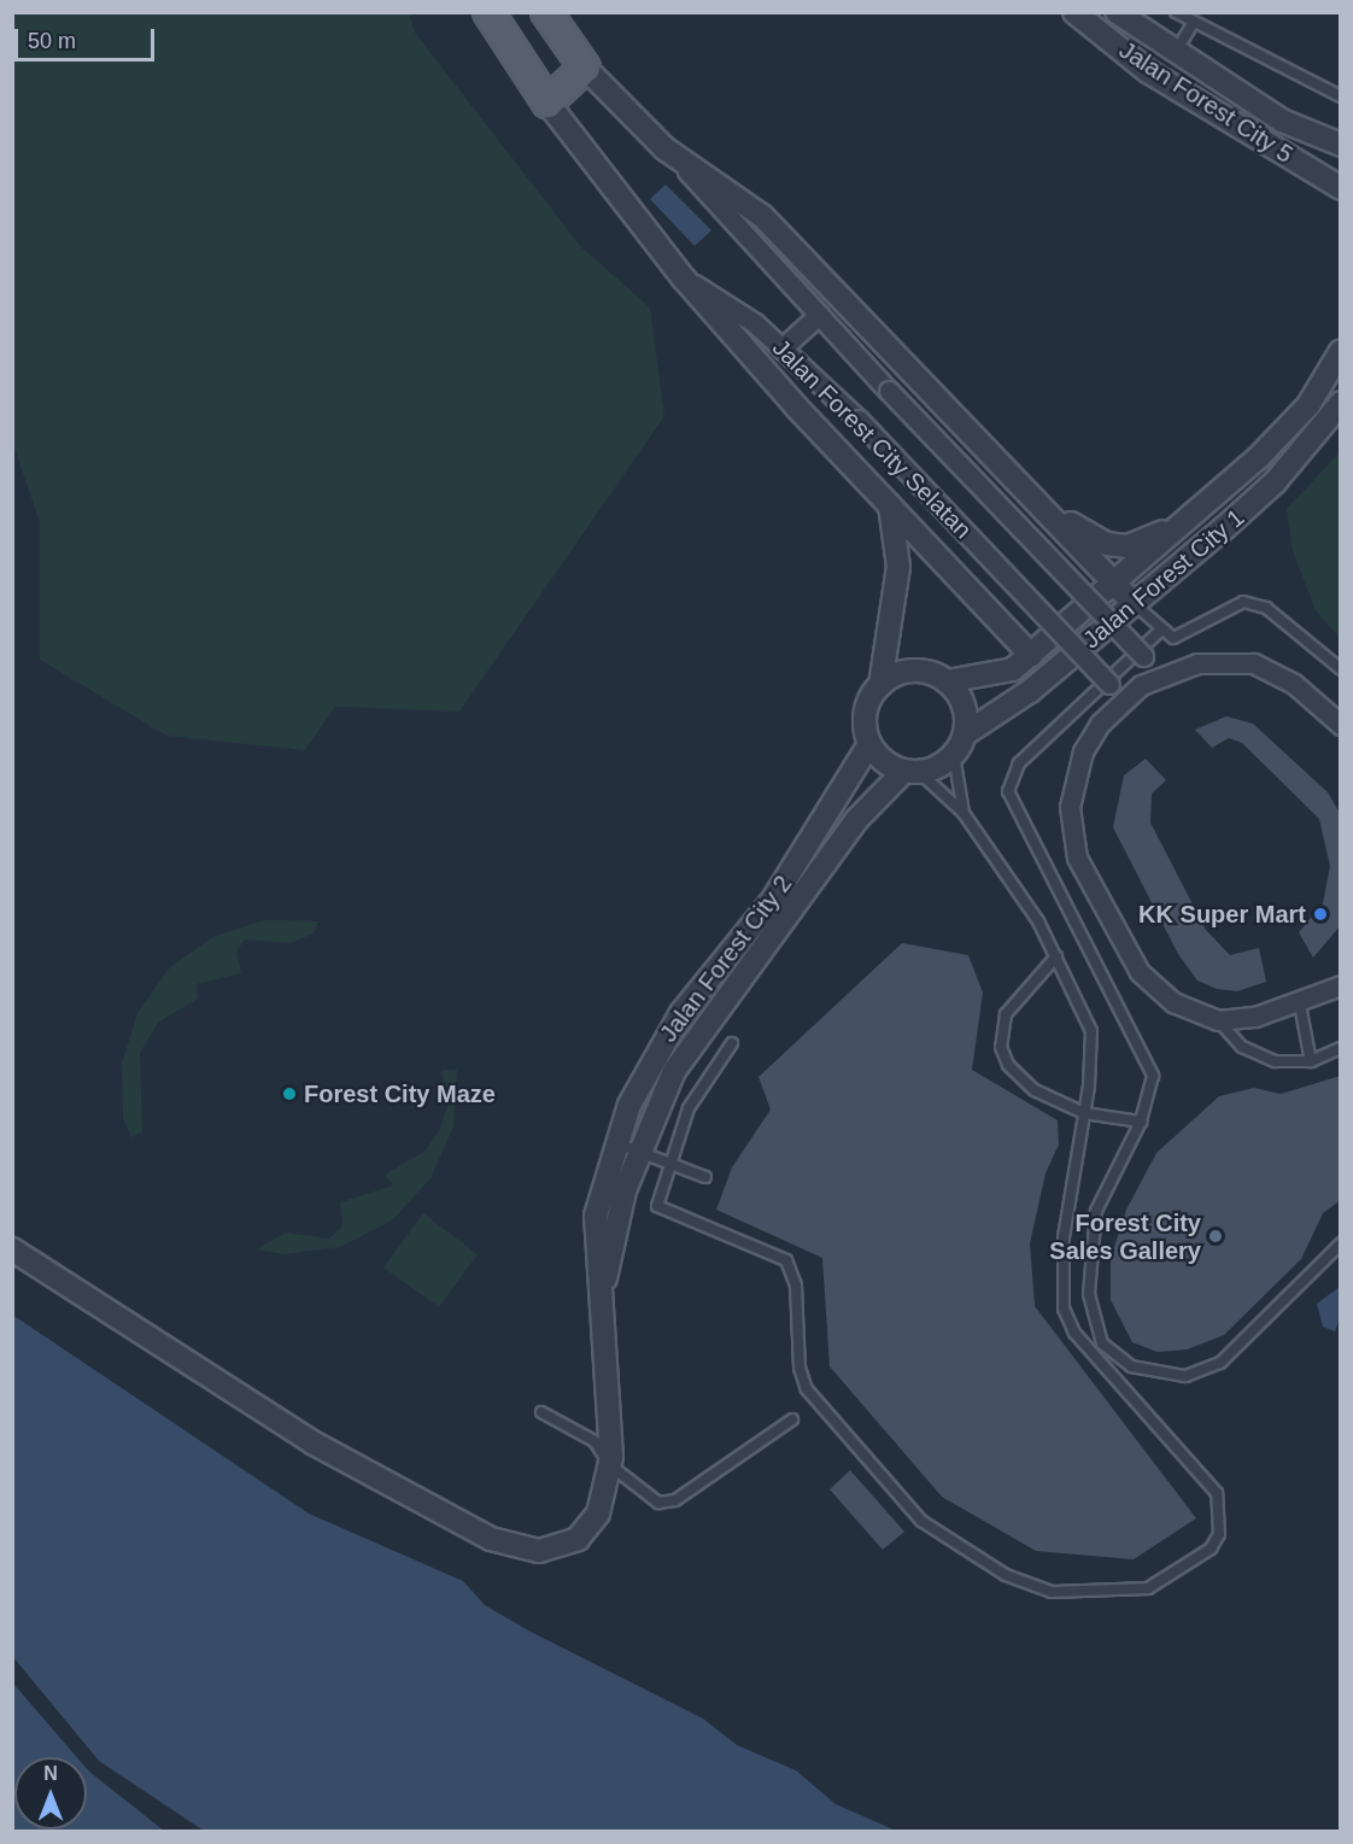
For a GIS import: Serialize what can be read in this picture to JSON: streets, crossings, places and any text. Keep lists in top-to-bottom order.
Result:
{
  "streets": {
    "main road": ["Jalan Forest City Selatan"],
    "street": ["Jalan Forest City 5", "Jalan Forest City 1", "Jalan Forest City 2"]
  },
  "crossings": [
    ["Jalan Forest City 1", "Jalan Forest City 2"]
  ],
  "places": ["KK Super Mart", "Forest City Maze", "Forest City Sales Gallery"],
  "scale_bar": "50 m",
  "north": "top"
}
